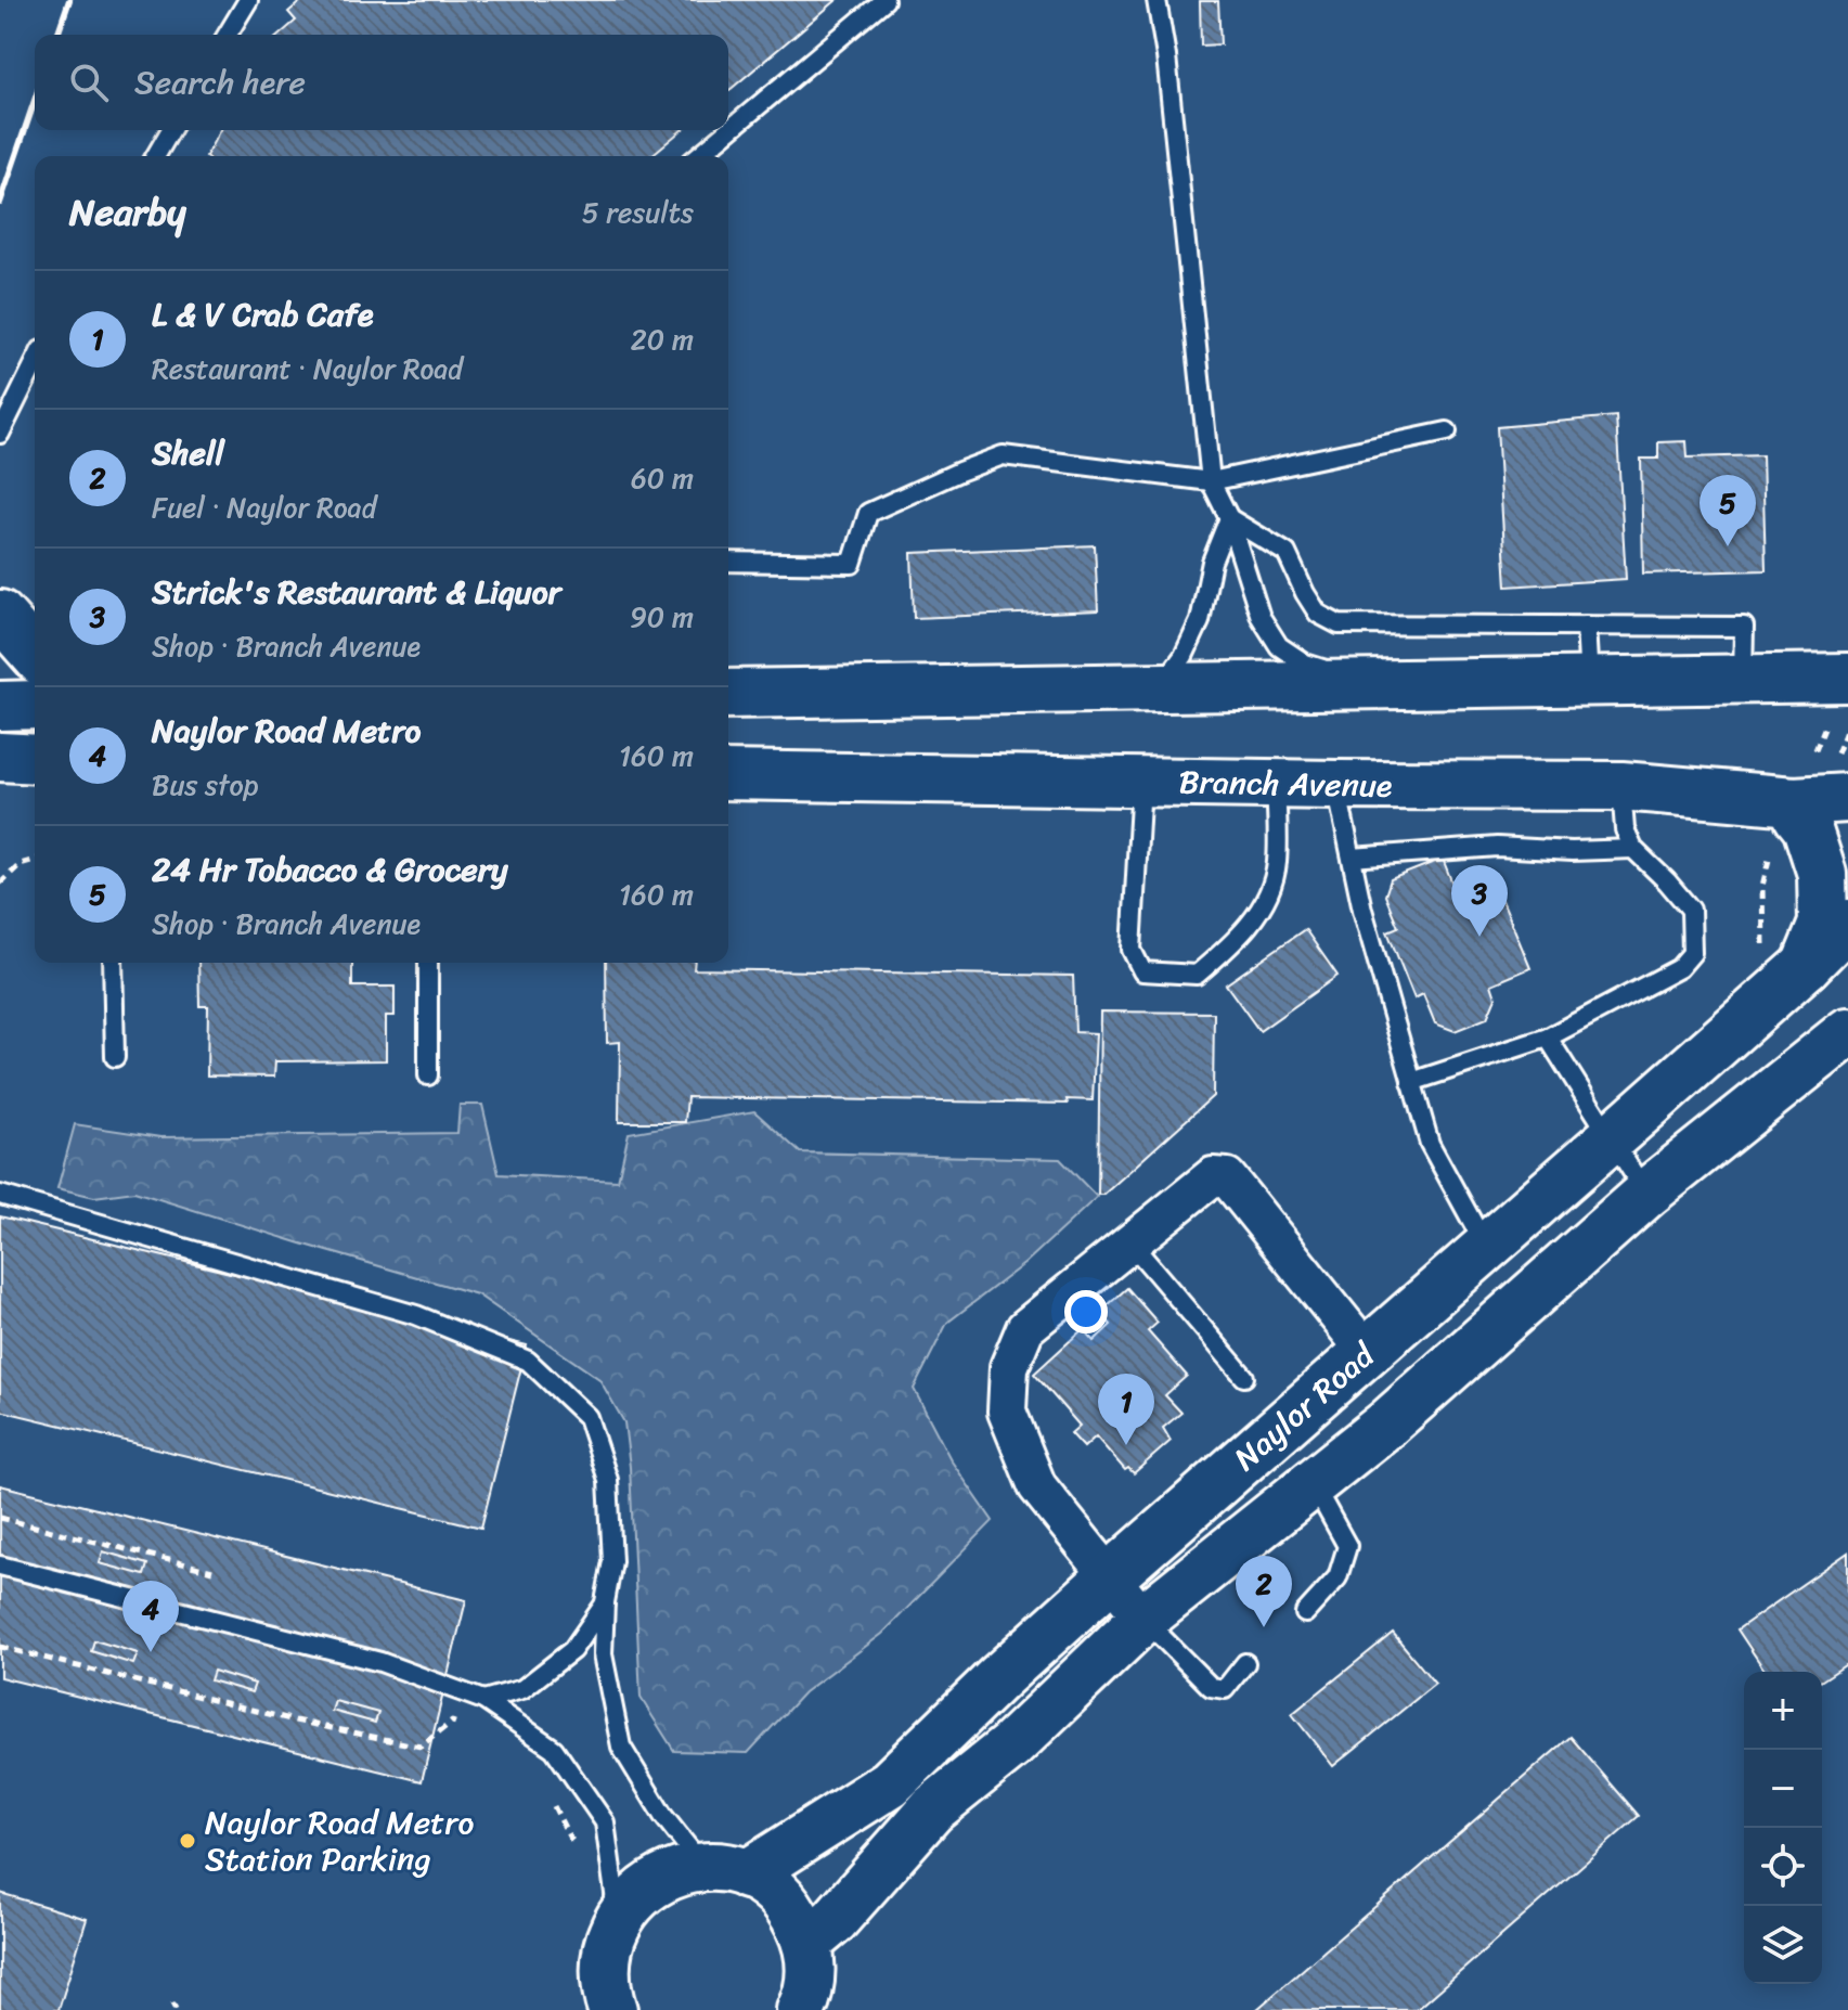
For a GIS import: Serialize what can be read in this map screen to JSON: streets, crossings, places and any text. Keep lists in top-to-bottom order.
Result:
{
  "streets": {
    "main road": ["Branch Avenue", "Naylor Road"]
  },
  "places": ["Naylor Road Metro Station Parking"],
  "page": {
    "search": "Search here",
    "heading": ["Nearby", "5 results"],
    "list": [
      {
        "mark": "1",
        "name": "L & V Crab Cafe",
        "note": "Restaurant · Naylor Road",
        "value": "20 m"
      },
      {
        "mark": "2",
        "name": "Shell",
        "note": "Fuel · Naylor Road",
        "value": "60 m"
      },
      {
        "mark": "3",
        "name": "Strick's Restaurant & Liquor",
        "note": "Shop · Branch Avenue",
        "value": "90 m"
      },
      {
        "mark": "4",
        "name": "Naylor Road Metro",
        "note": "Bus stop",
        "value": "160 m"
      },
      {
        "mark": "5",
        "name": "24 Hr Tobacco & Grocery",
        "note": "Shop · Branch Avenue",
        "value": "160 m"
      }
    ],
    "pins": [
      "5",
      "3",
      "1",
      "2",
      "4"
    ],
    "map_buttons": ["+", "−"]
  }
}
